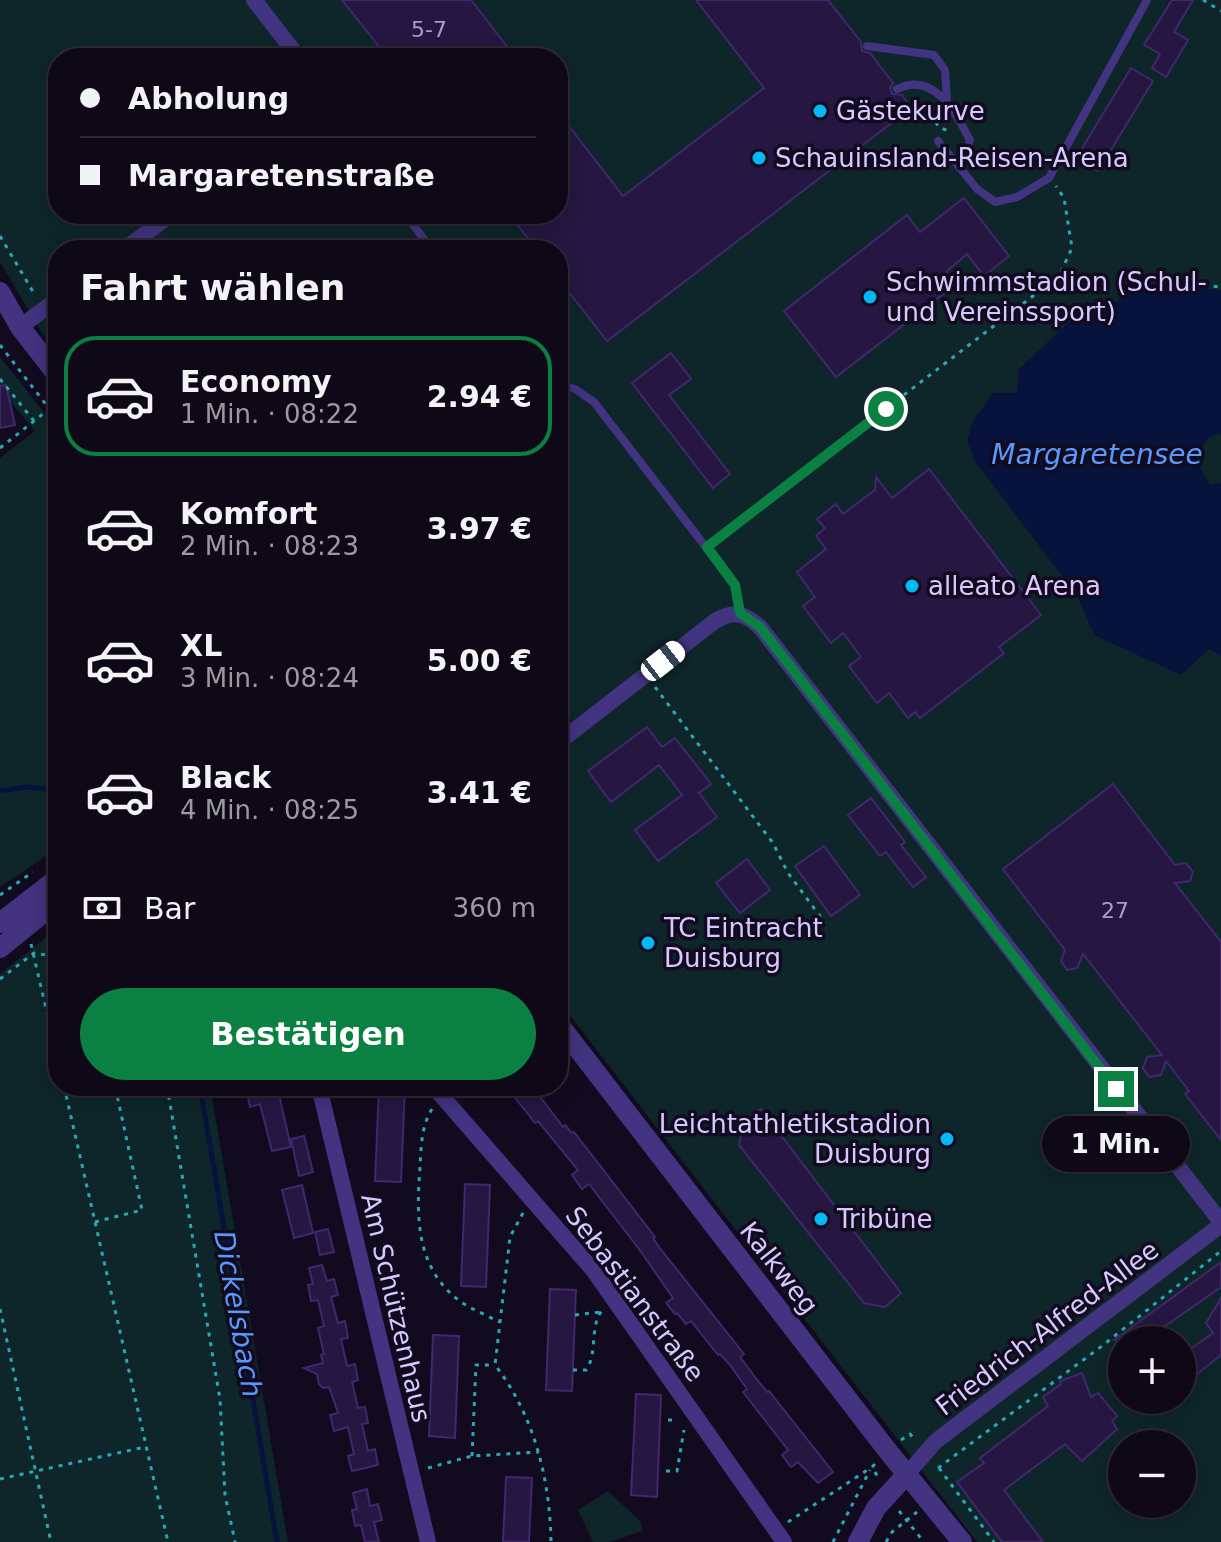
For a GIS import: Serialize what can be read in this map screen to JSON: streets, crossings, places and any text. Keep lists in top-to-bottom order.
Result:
{
  "streets": {
    "street": [
      "Kalkweg",
      "Sebastianstraße",
      "Am Schützenhaus",
      "Friedrich-Alfred-Allee"
    ]
  },
  "crossings": [
    ["Kalkweg", "Friedrich-Alfred-Allee"]
  ],
  "water": ["Margaretensee", "Dickelsbach"],
  "places": [
    "Gästekurve",
    "Schauinsland-Reisen-Arena",
    "Schwimmstadion (Schul- und Vereinssport)",
    "alleato Arena",
    "TC Eintracht Duisburg",
    "Leichtathletikstadion Duisburg",
    "Tribüne"
  ],
  "house_numbers": ["5-7", "27"],
  "page": {
    "banner": ["Abholung", "Margaretenstraße"],
    "heading": "Fahrt wählen",
    "list": [
      {
        "name": "Economy",
        "note": "1 Min. · 08:22",
        "value": "2.94 €"
      },
      {
        "name": "Komfort",
        "note": "2 Min. · 08:23",
        "value": "3.97 €"
      },
      {
        "name": "XL",
        "note": "3 Min. · 08:24",
        "value": "5.00 €"
      },
      {
        "name": "Black",
        "note": "4 Min. · 08:25",
        "value": "3.41 €"
      }
    ],
    "pay": ["Bar", "360 m"],
    "buttons": "Bestätigen",
    "bubble": "1 Min.",
    "map_buttons": ["+", "−"]
  }
}
